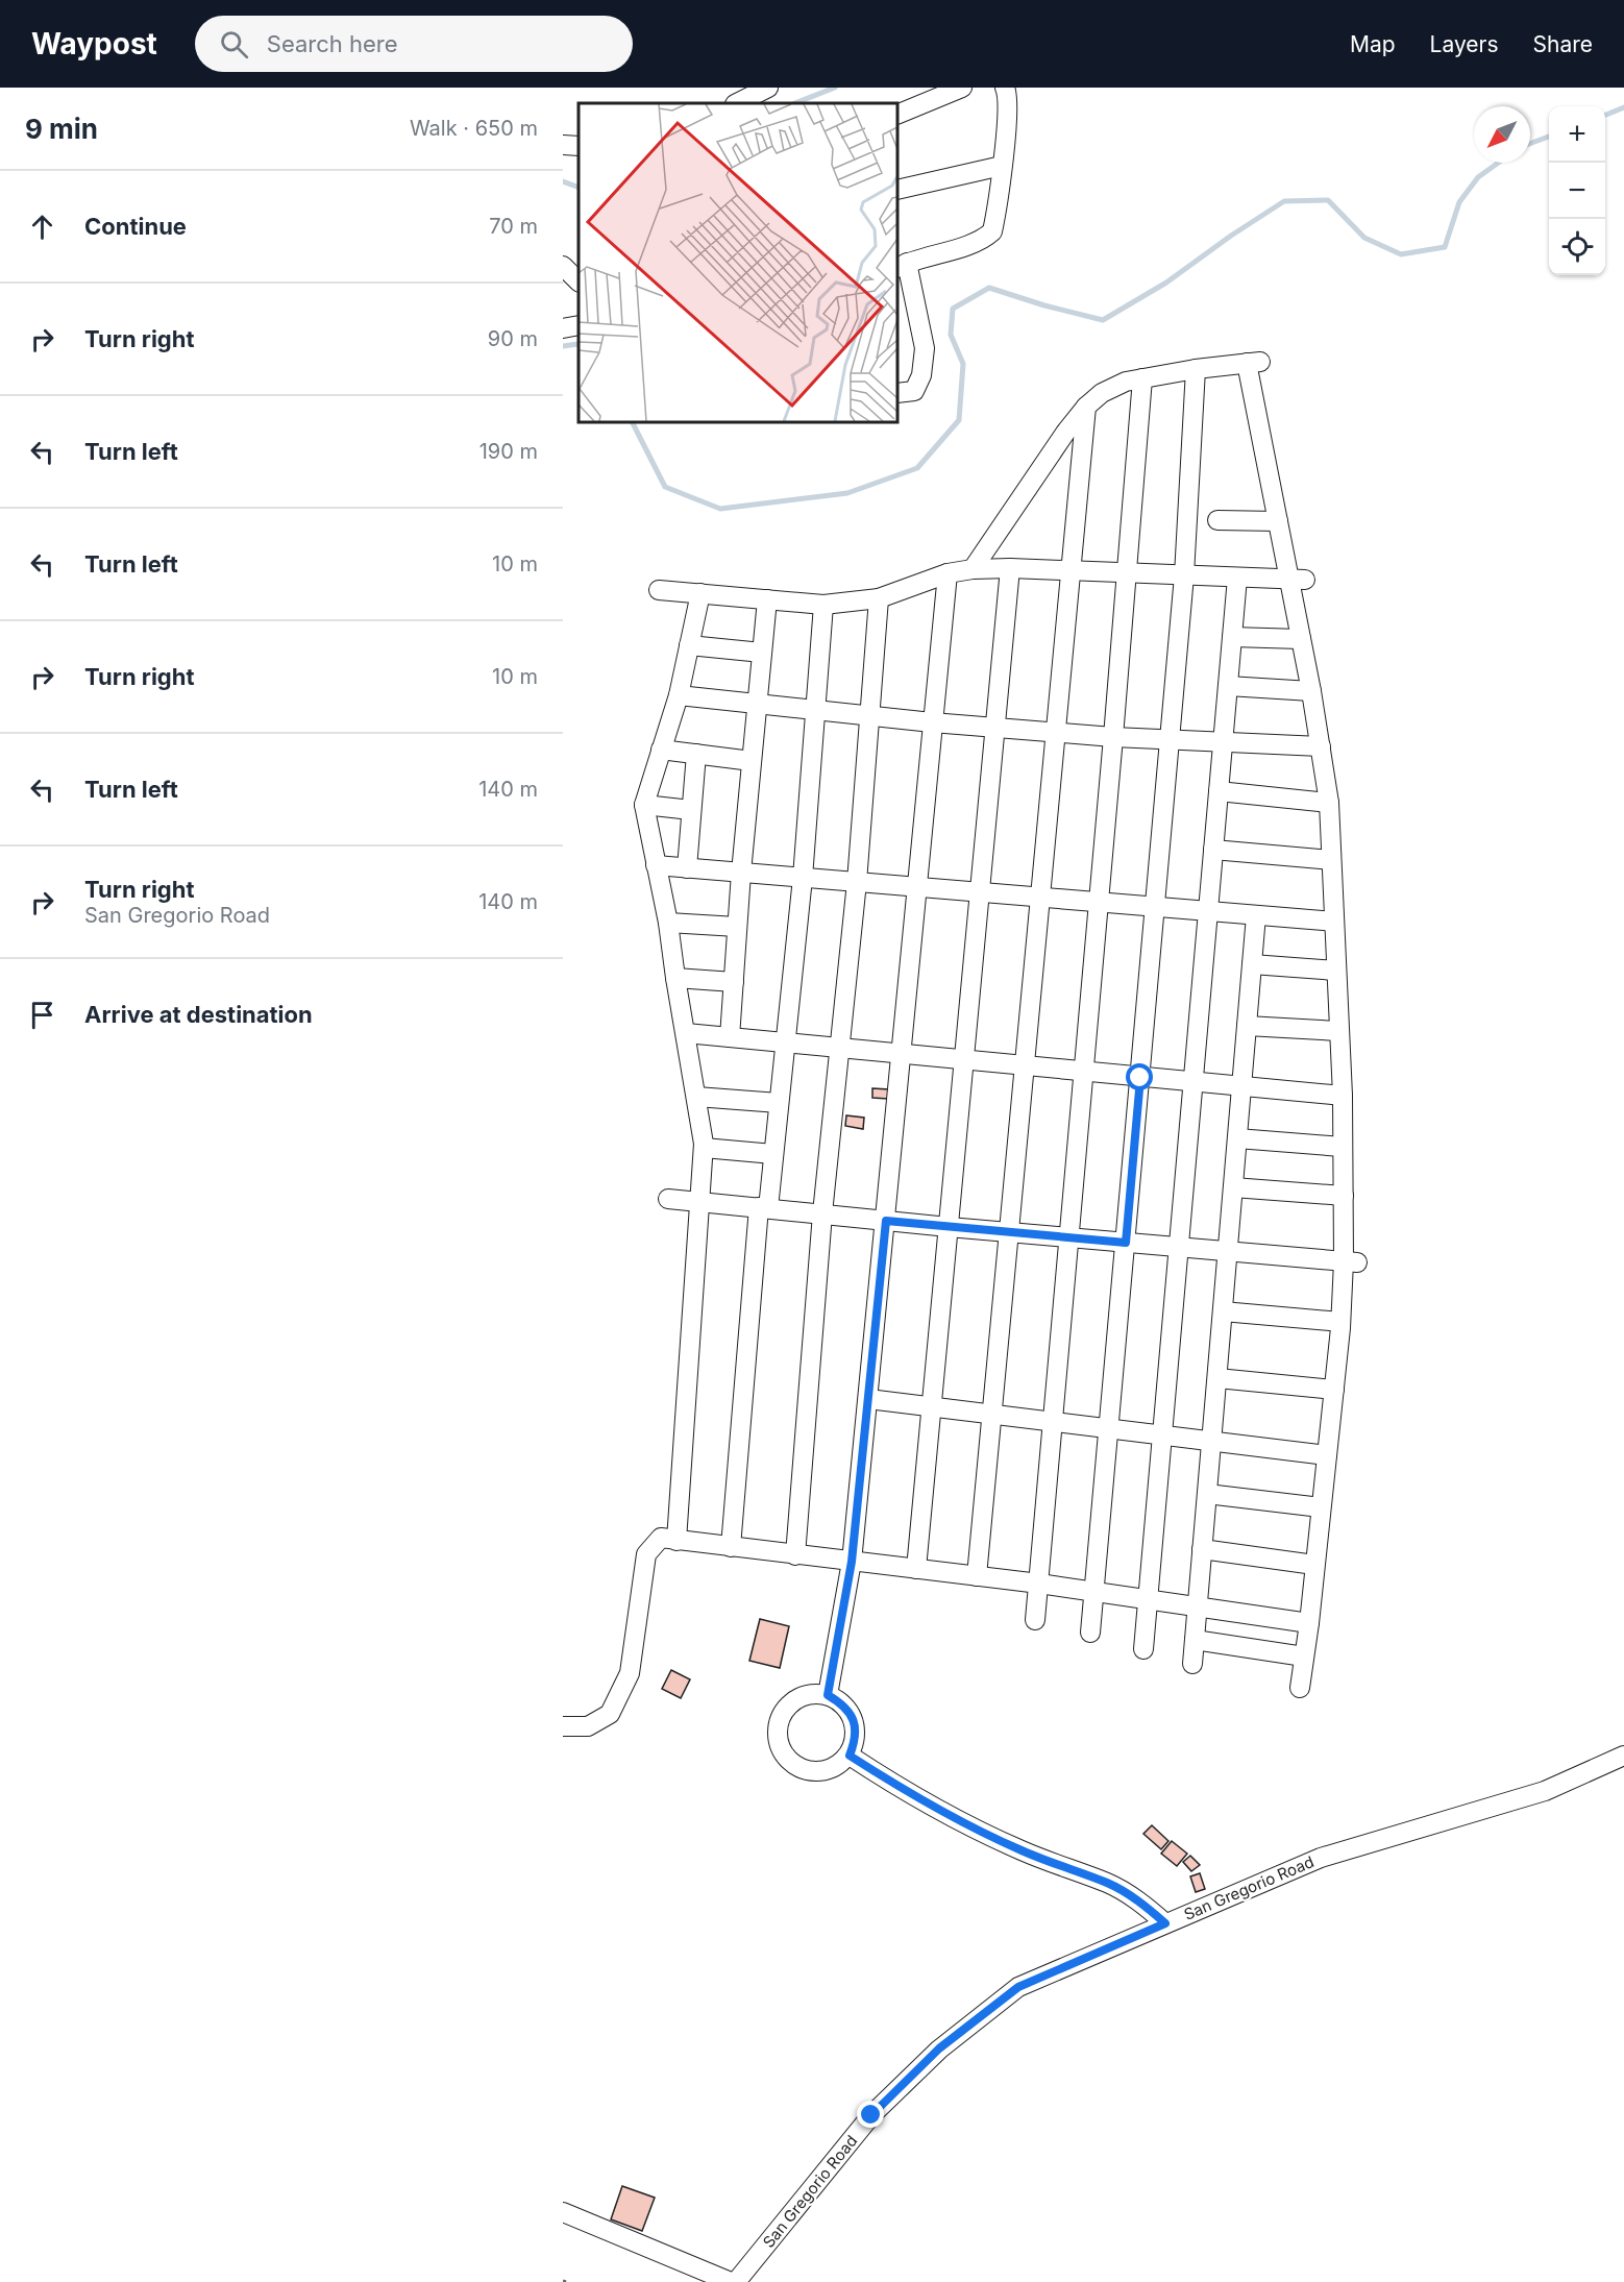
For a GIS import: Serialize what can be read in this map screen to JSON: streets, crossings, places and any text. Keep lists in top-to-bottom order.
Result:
{
  "streets": {
    "street": ["San Gregorio Road"]
  },
  "north": "bottom left",
  "page": {
    "header": "Waypost",
    "search": "Search here",
    "nav": ["Map", "Layers", "Share"],
    "heading": ["9 min", "Walk · 650 m"],
    "map_buttons": ["+", "−"],
    "list": [
      ["Continue", "70 m"],
      ["Turn right", "90 m"],
      ["Turn left", "190 m"],
      ["Turn left", "10 m"],
      ["Turn right", "10 m"],
      ["Turn left", "140 m"],
      ["Turn right", "San Gregorio Road", "140 m"],
      "Arrive at destination"
    ]
  }
}
